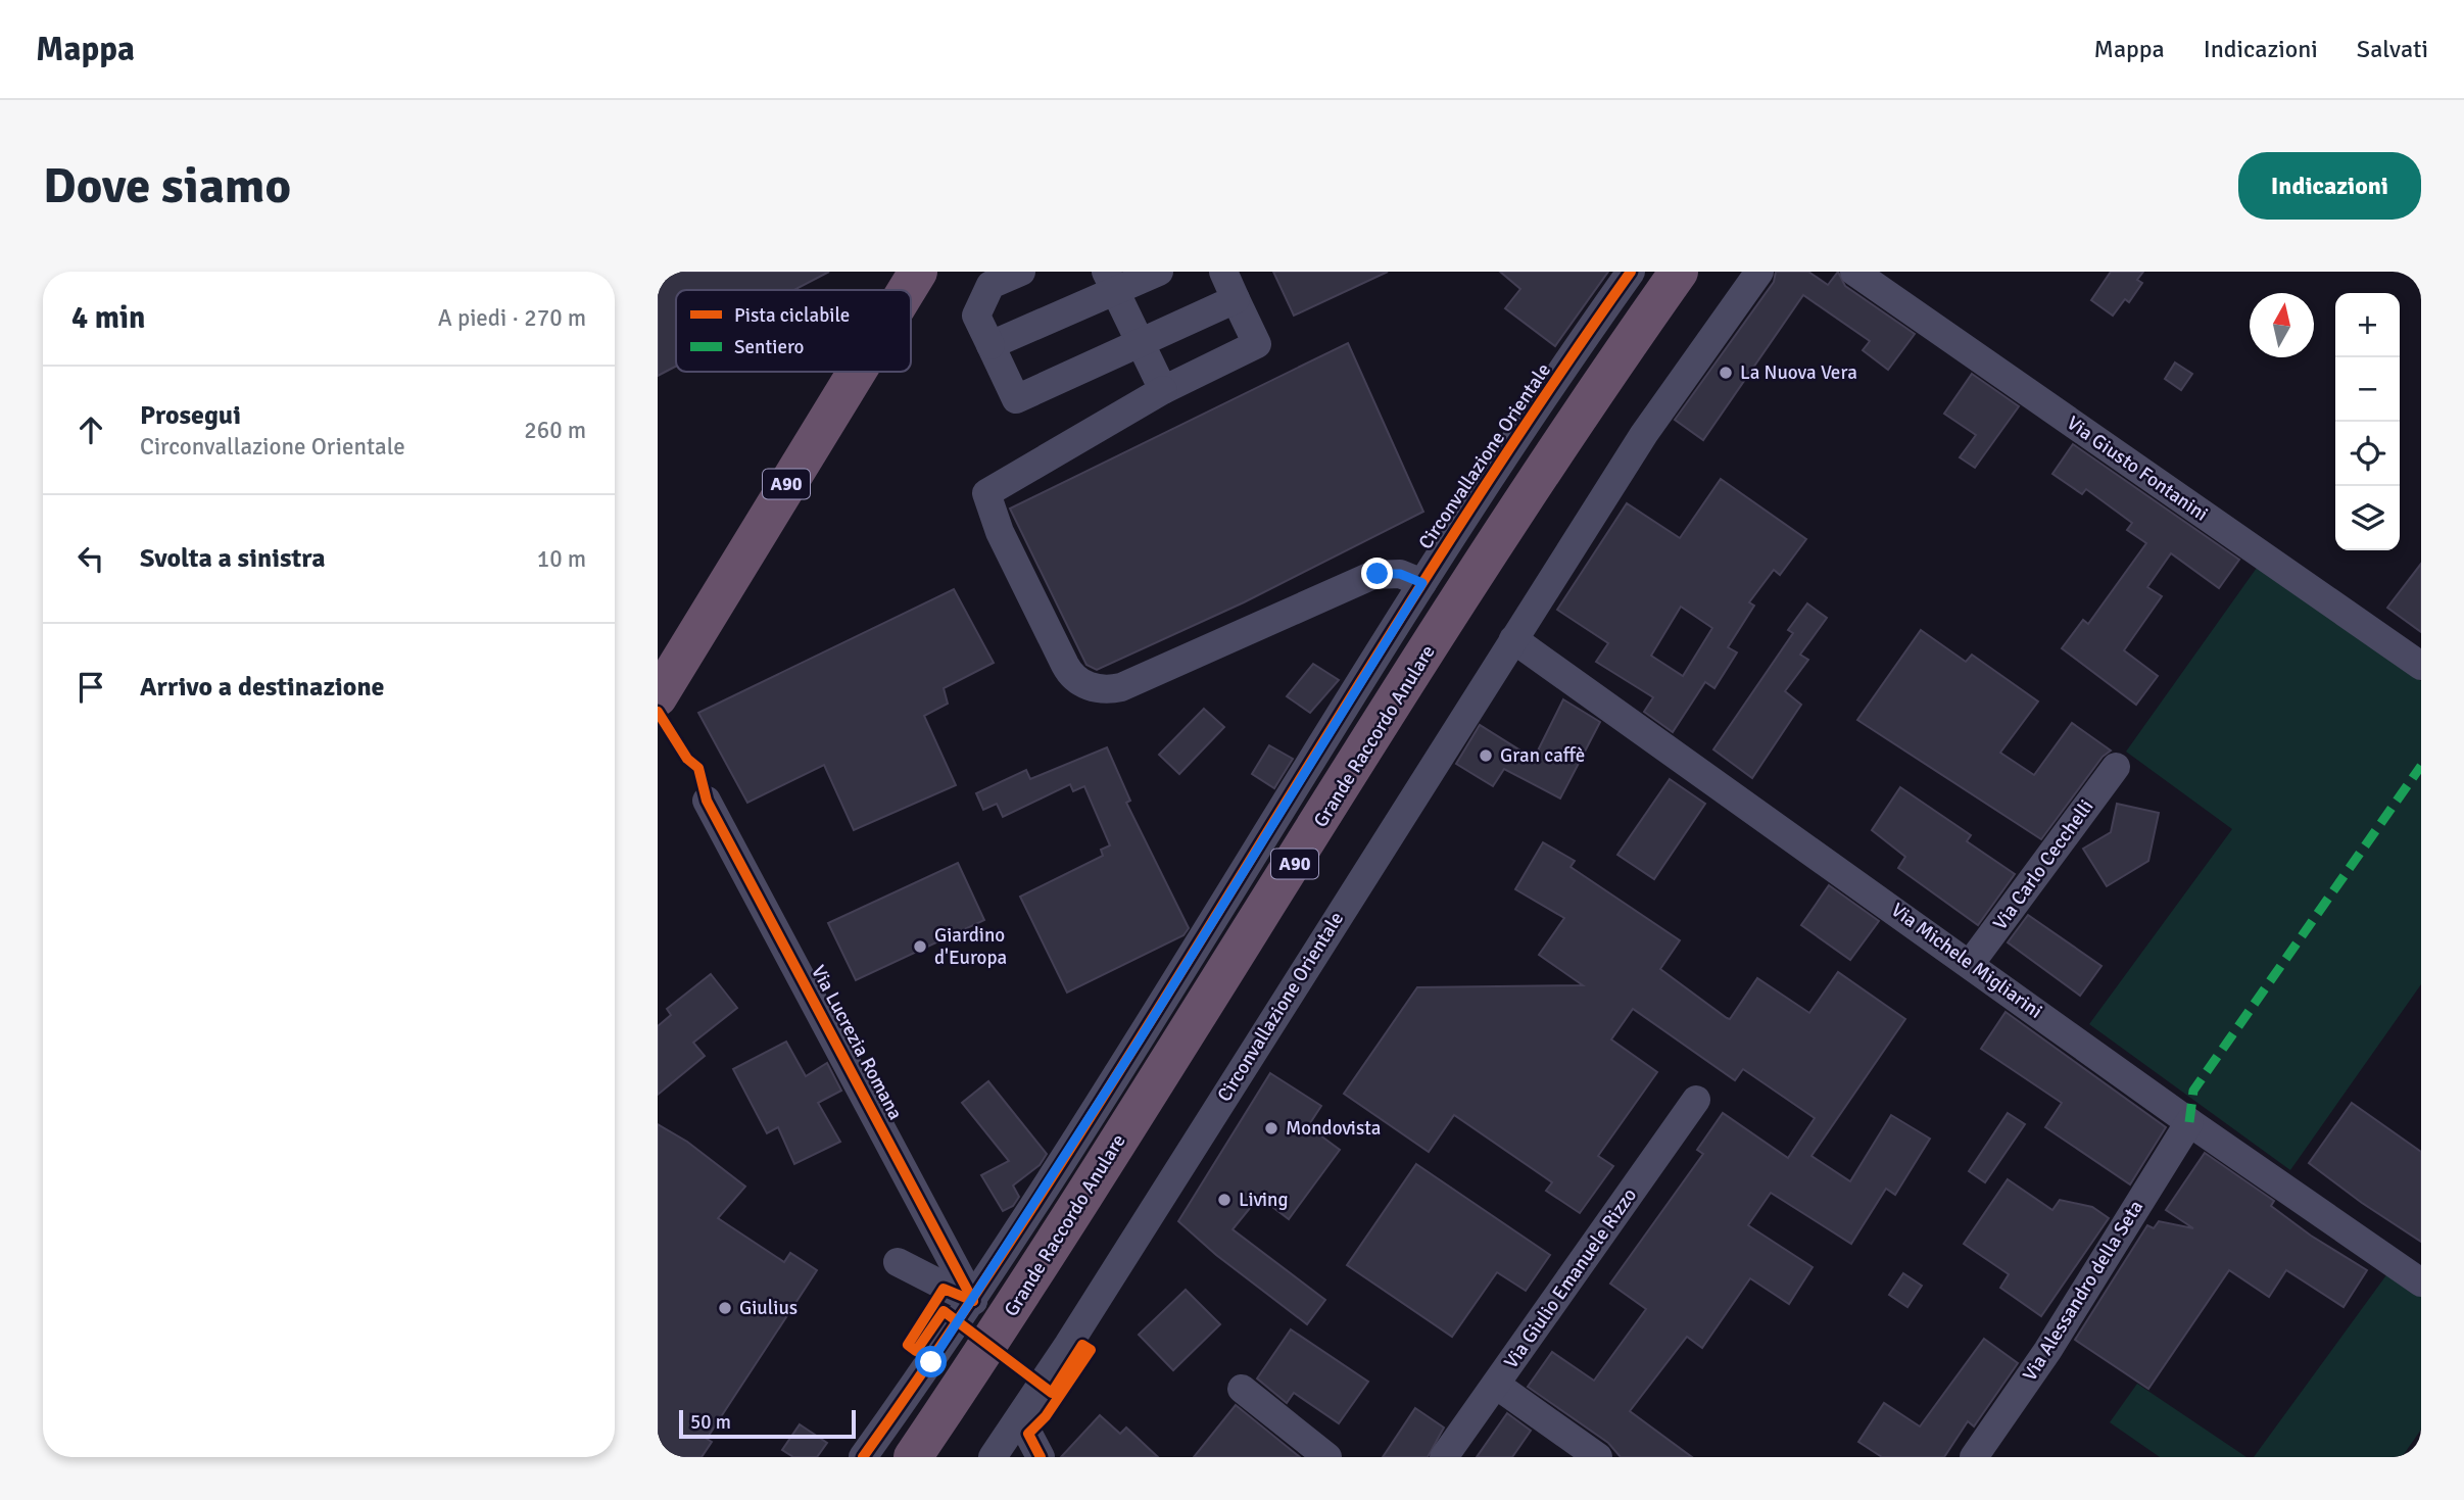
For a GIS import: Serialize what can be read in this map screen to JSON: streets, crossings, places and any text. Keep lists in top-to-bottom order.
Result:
{
  "streets": {
    "highway": ["A90", "Grande Raccordo Anulare"],
    "street": [
      "Circonvallazione Orientale",
      "Via Giusto Fontanini",
      "Via Carlo Cecchelli",
      "Via Michele Migliarini",
      "Via Lucrezia Romana",
      "Via Giulio Emanuele Rizzo",
      "Via Alessandro della Seta"
    ]
  },
  "crossings": [
    ["Circonvallazione Orientale", "Via Michele Migliarini"],
    ["Circonvallazione Orientale", "Via Lucrezia Romana"],
    ["Via Carlo Cecchelli", "Via Michele Migliarini"],
    ["Via Michele Migliarini", "Via Alessandro della Seta"]
  ],
  "places": [
    "La Nuova Vera",
    "Gran caffè",
    "Giardino d'Europa",
    "Mondovista",
    "Living",
    "Giulius"
  ],
  "legend": ["Pista ciclabile", "Sentiero"],
  "scale_bar": "50 m",
  "north": "top",
  "page": {
    "header": "Mappa",
    "nav": ["Mappa", "Indicazioni", "Salvati"],
    "buttons": "Indicazioni",
    "title": "Dove siamo",
    "heading": ["4 min", "A piedi · 270 m"],
    "map_buttons": ["+", "−"],
    "list": [
      ["Prosegui", "Circonvallazione Orientale", "260 m"],
      ["Svolta a sinistra", "10 m"],
      "Arrivo a destinazione"
    ],
    "scale": "50 m"
  }
}
